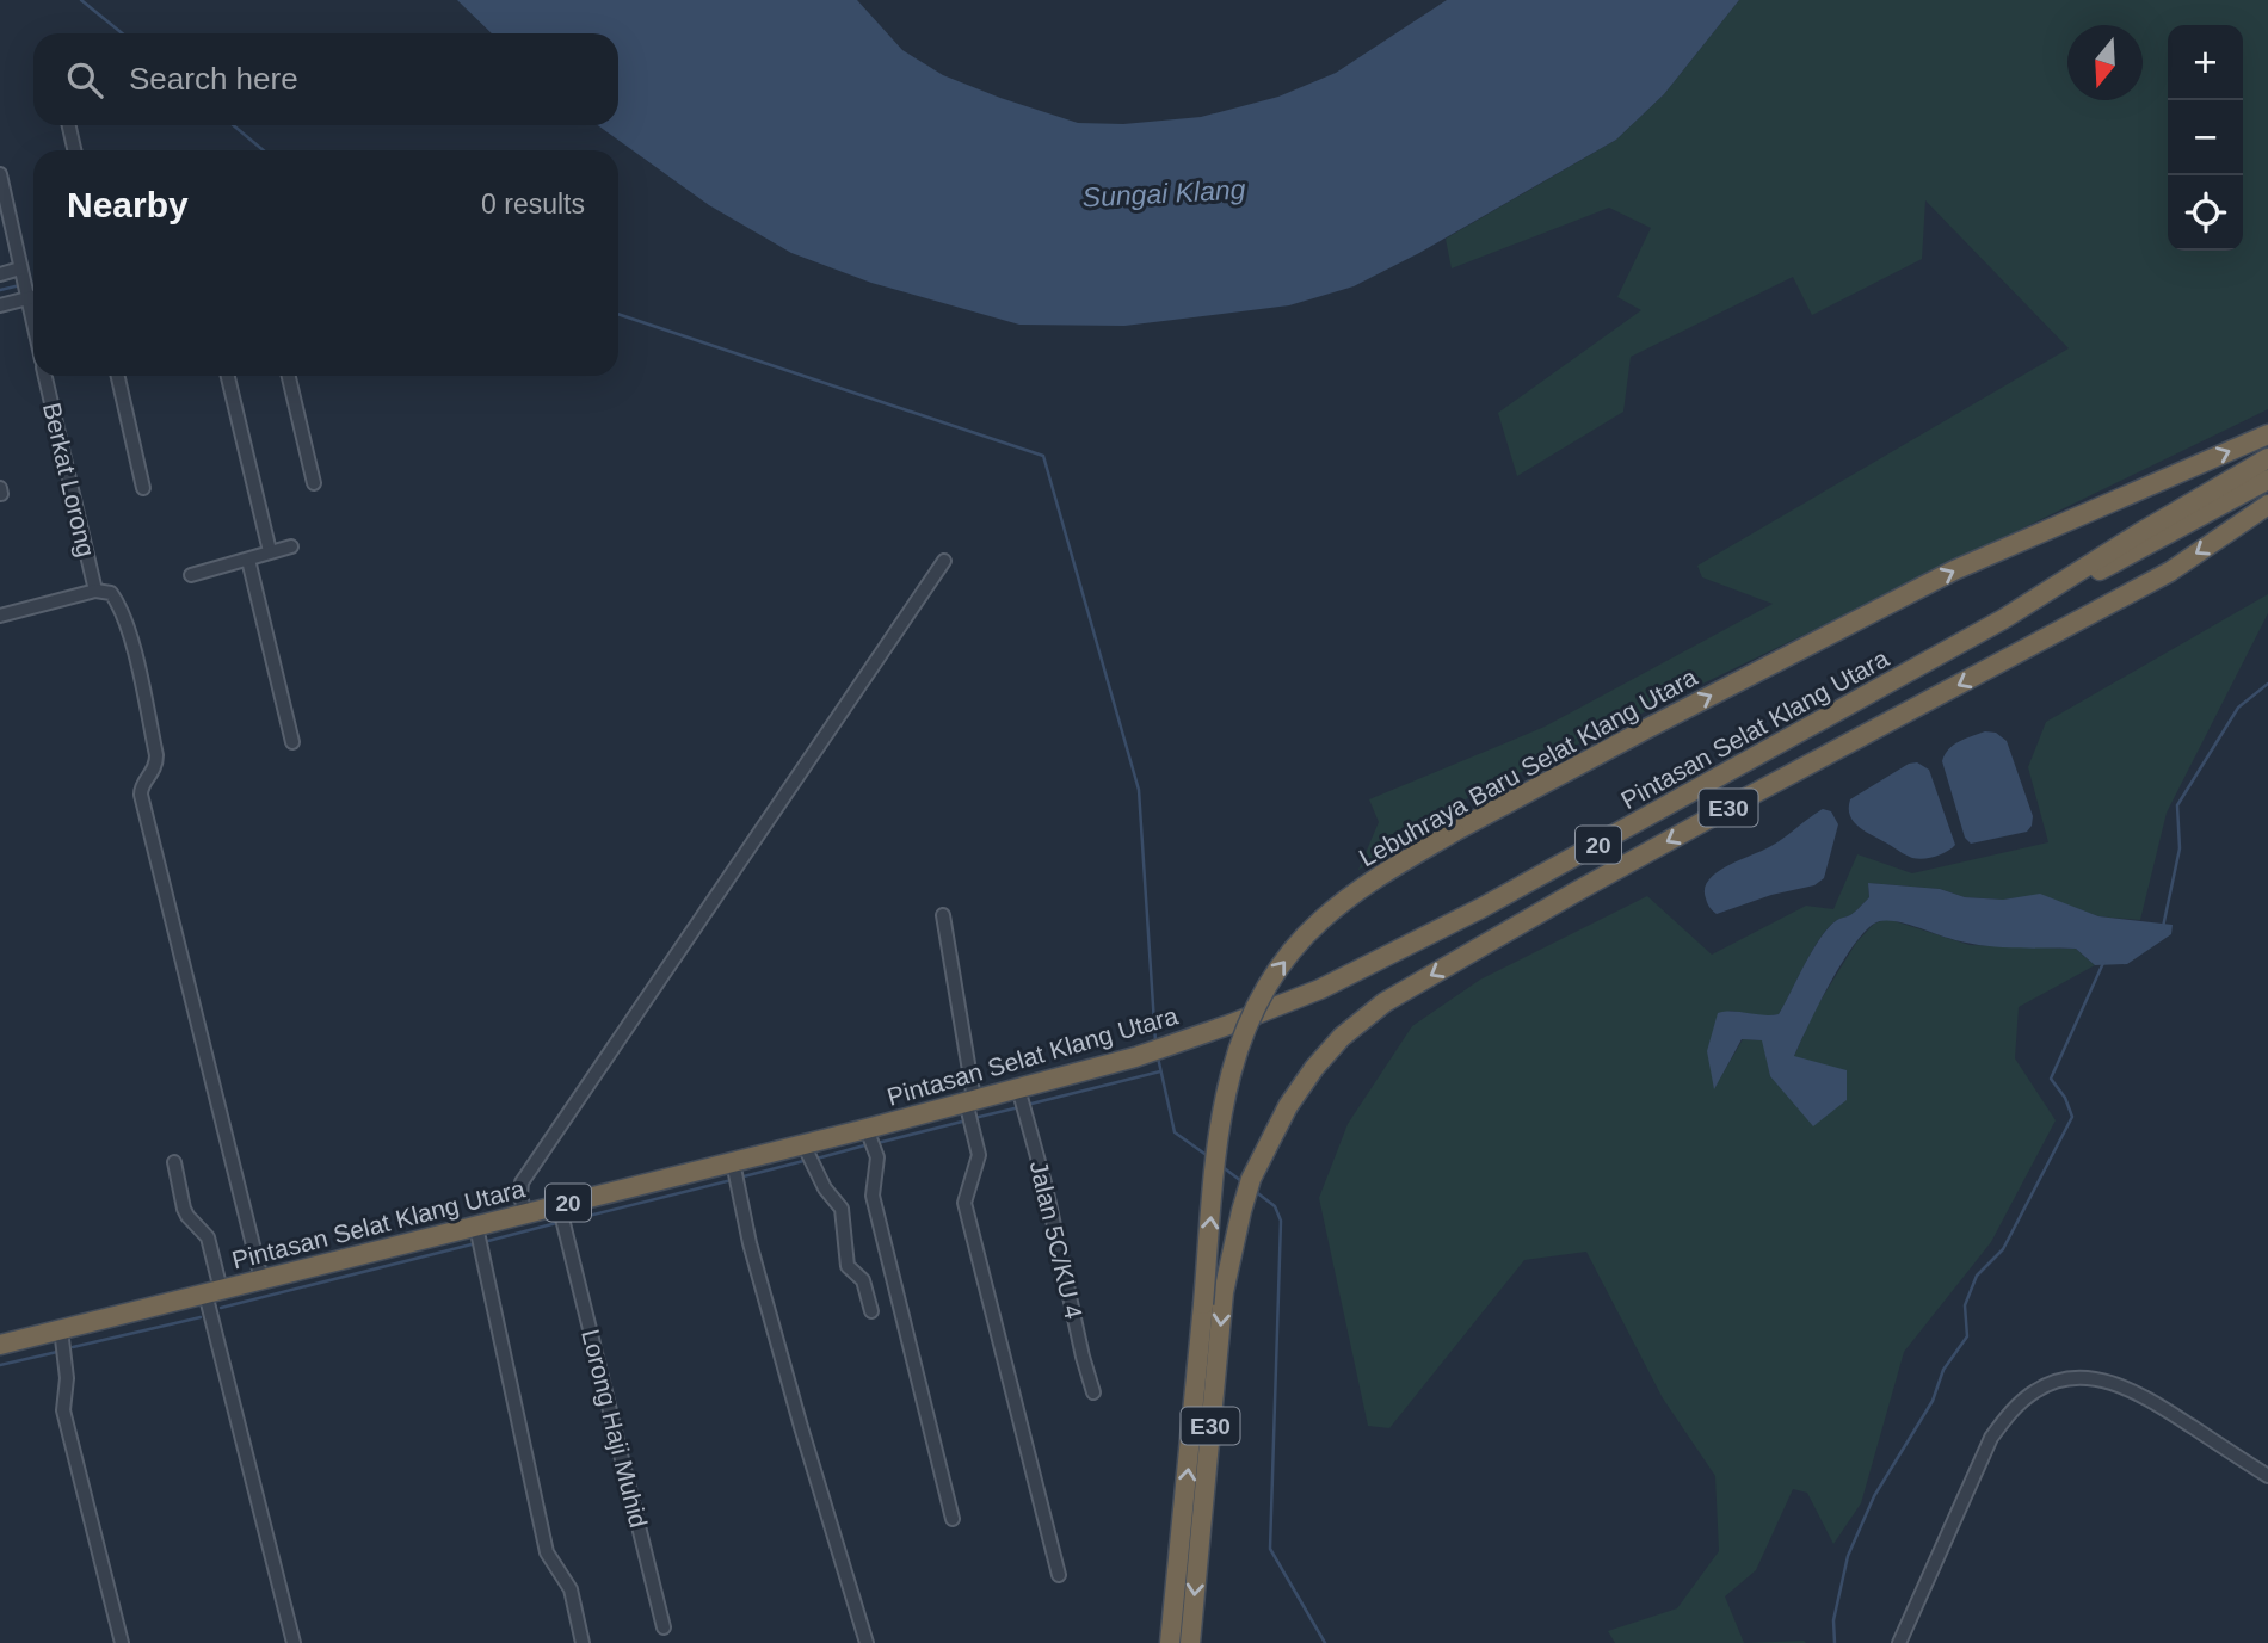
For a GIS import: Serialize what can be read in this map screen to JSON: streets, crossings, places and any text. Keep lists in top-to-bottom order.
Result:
{
  "streets": {
    "highway": [
      "Pintasan Selat Klang Utara",
      "Lebuhraya Baru Selat Klang Utara",
      "E30",
      "20"
    ],
    "street": ["Berkat Lorong", "Jalan 5C/KU 4", "Lorong Haji Muhid"]
  },
  "crossings": [
    ["Pintasan Selat Klang Utara", "Jalan 5C/KU 4"],
    ["Pintasan Selat Klang Utara", "Lorong Haji Muhid"]
  ],
  "water": ["Sungai Klang"],
  "north": "bottom",
  "page": {
    "map_buttons": ["+", "−"],
    "search": "Search here",
    "heading": ["Nearby", "0 results"]
  }
}
